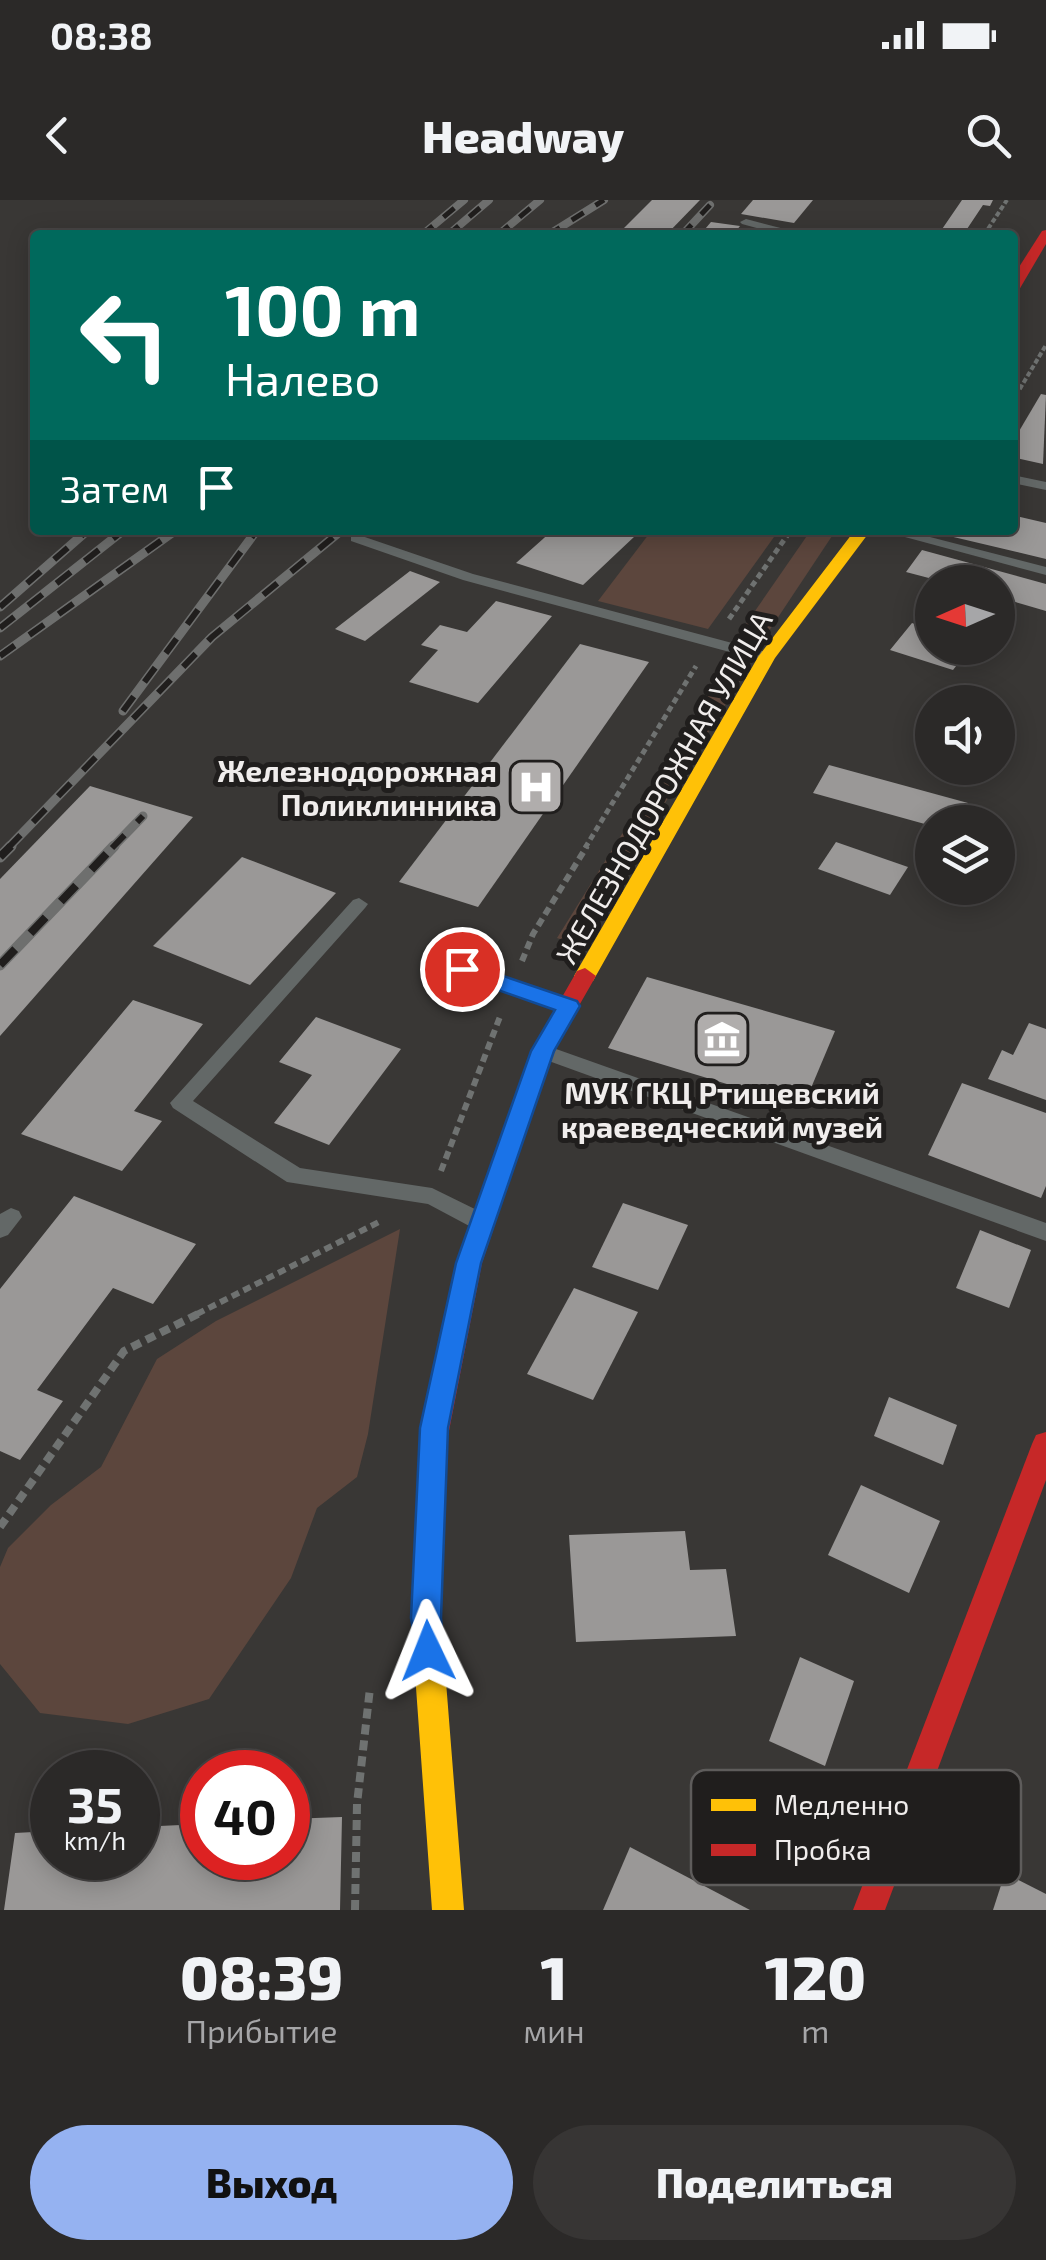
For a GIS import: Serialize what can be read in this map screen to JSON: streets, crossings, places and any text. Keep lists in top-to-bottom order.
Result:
{
  "streets": {
    "street": ["ЖЕЛЕЗНОДОРОЖНАЯ УЛИЦА"]
  },
  "places": {
    "hospital": ["Железнодорожная Поликлинника"],
    "museum": ["МУК ГКЦ Ртищевский краеведческий музей"]
  },
  "legend": ["Медленно", "Пробка"],
  "north": "left",
  "page": {
    "status": "08:38",
    "header": "Headway",
    "turn": ["100 m", "Налево"],
    "then": "Затем",
    "speed": "35 km/h",
    "limit": "40",
    "eta": [
      "08:39",
      "Прибытие",
      "1",
      "мин",
      "120",
      "m"
    ],
    "buttons": ["Выход", "Поделиться"]
  }
}
